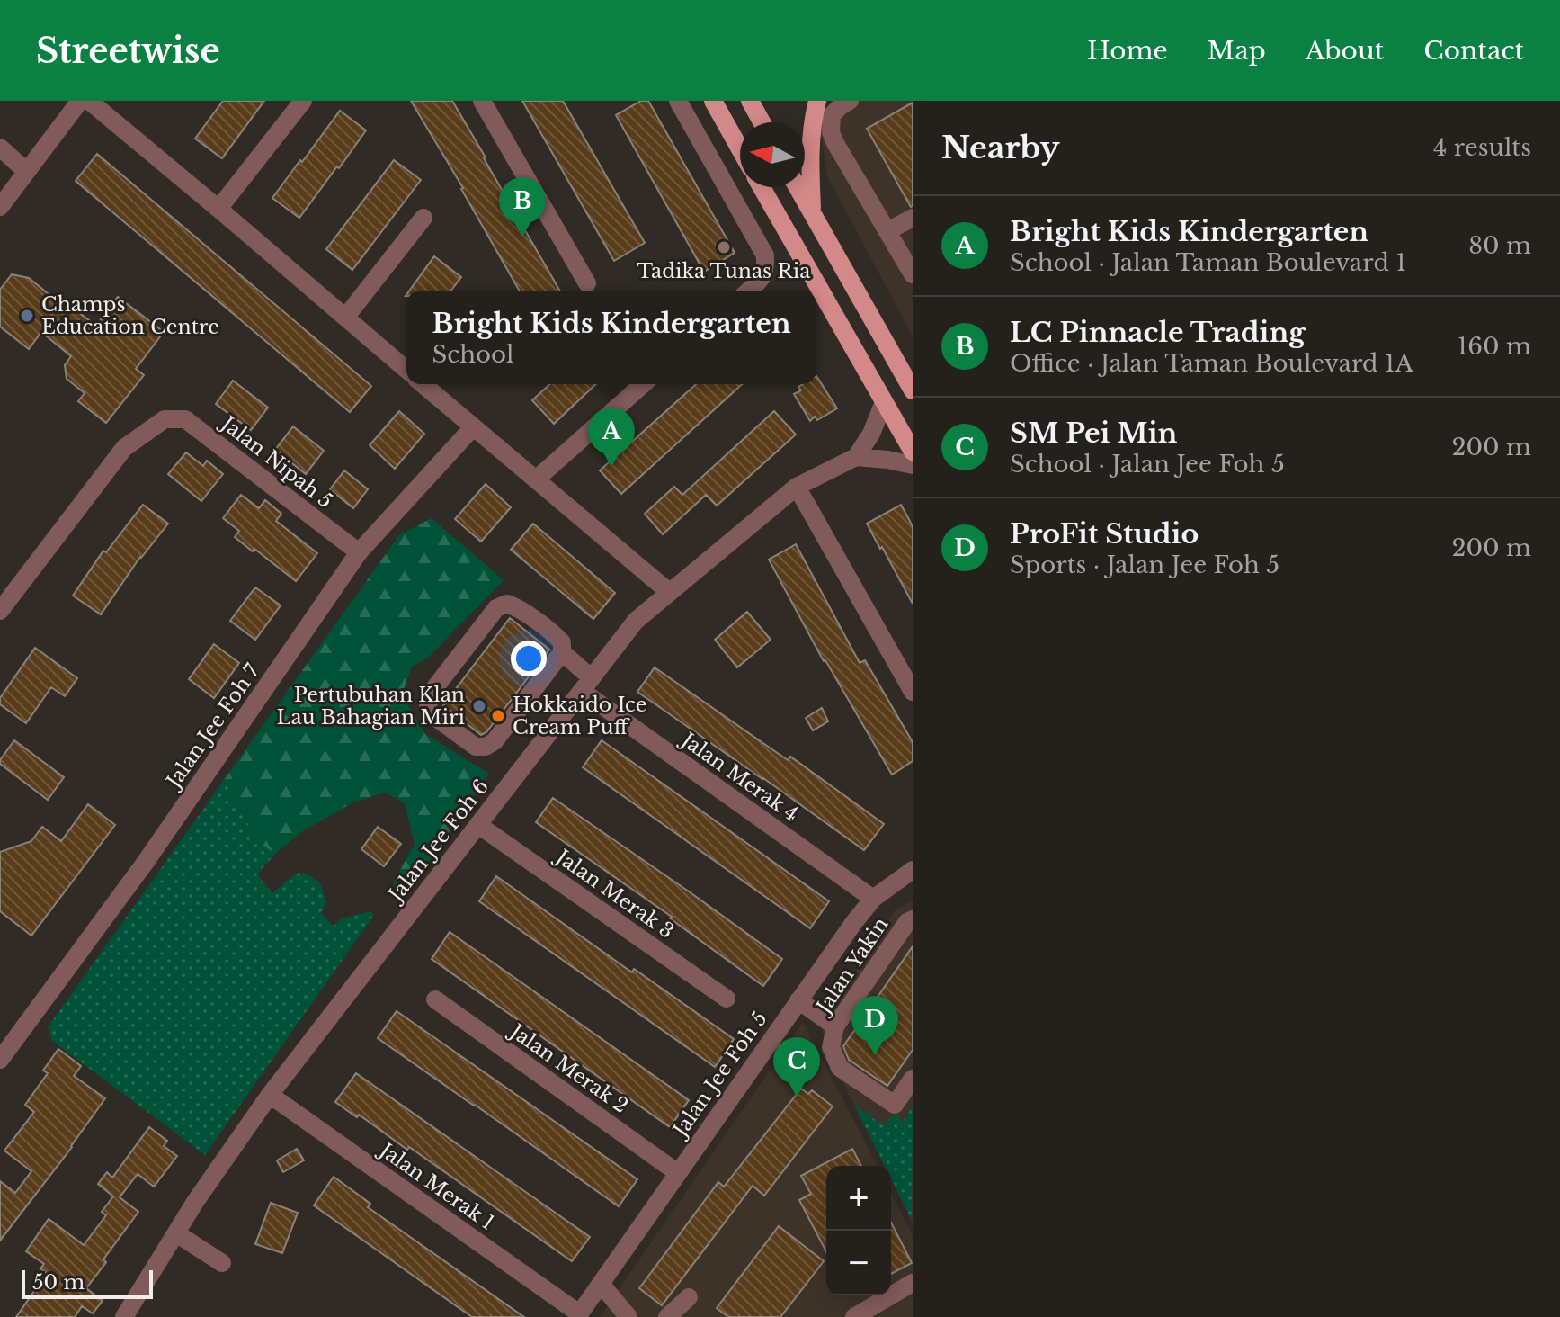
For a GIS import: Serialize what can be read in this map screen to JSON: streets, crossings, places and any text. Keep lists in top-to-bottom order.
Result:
{
  "streets": {
    "street": [
      "Jalan Nipah 5",
      "Jalan Jee Foh 7",
      "Jalan Merak 4",
      "Jalan Jee Foh 6",
      "Jalan Merak 3",
      "Jalan Yakin",
      "Jalan Merak 2",
      "Jalan Jee Foh 5",
      "Jalan Merak 1"
    ]
  },
  "crossings": [
    ["Jalan Nipah 5", "Jalan Jee Foh 7"],
    ["Jalan Merak 4", "Jalan Jee Foh 6"],
    ["Jalan Merak 4", "Jalan Jee Foh 5"],
    ["Jalan Jee Foh 6", "Jalan Merak 3"],
    ["Jalan Jee Foh 6", "Jalan Merak 1"],
    ["Jalan Merak 2", "Jalan Jee Foh 5"],
    ["Jalan Jee Foh 5", "Jalan Merak 1"]
  ],
  "places": [
    "Tadika Tunas Ria",
    "Champs Education Centre",
    "Pertubuhan Klan Lau Bahagian Miri",
    "Hokkaido Ice Cream Puff"
  ],
  "scale_bar": "50 m",
  "north": "left",
  "page": {
    "header": "Streetwise",
    "nav": [
      "Home",
      "Map",
      "About",
      "Contact"
    ],
    "heading": ["Nearby", "4 results"],
    "pins": [
      "B",
      "A",
      "D",
      "C"
    ],
    "list": [
      {
        "mark": "A",
        "name": "Bright Kids Kindergarten",
        "note": "School · Jalan Taman Boulevard 1",
        "value": "80 m"
      },
      {
        "mark": "B",
        "name": "LC Pinnacle Trading",
        "note": "Office · Jalan Taman Boulevard 1A",
        "value": "160 m"
      },
      {
        "mark": "C",
        "name": "SM Pei Min",
        "note": "School · Jalan Jee Foh 5",
        "value": "200 m"
      },
      {
        "mark": "D",
        "name": "ProFit Studio",
        "note": "Sports · Jalan Jee Foh 5",
        "value": "200 m"
      }
    ],
    "popup": ["Bright Kids Kindergarten", "School"],
    "map_buttons": ["+", "−"],
    "scale": "50 m"
  }
}
